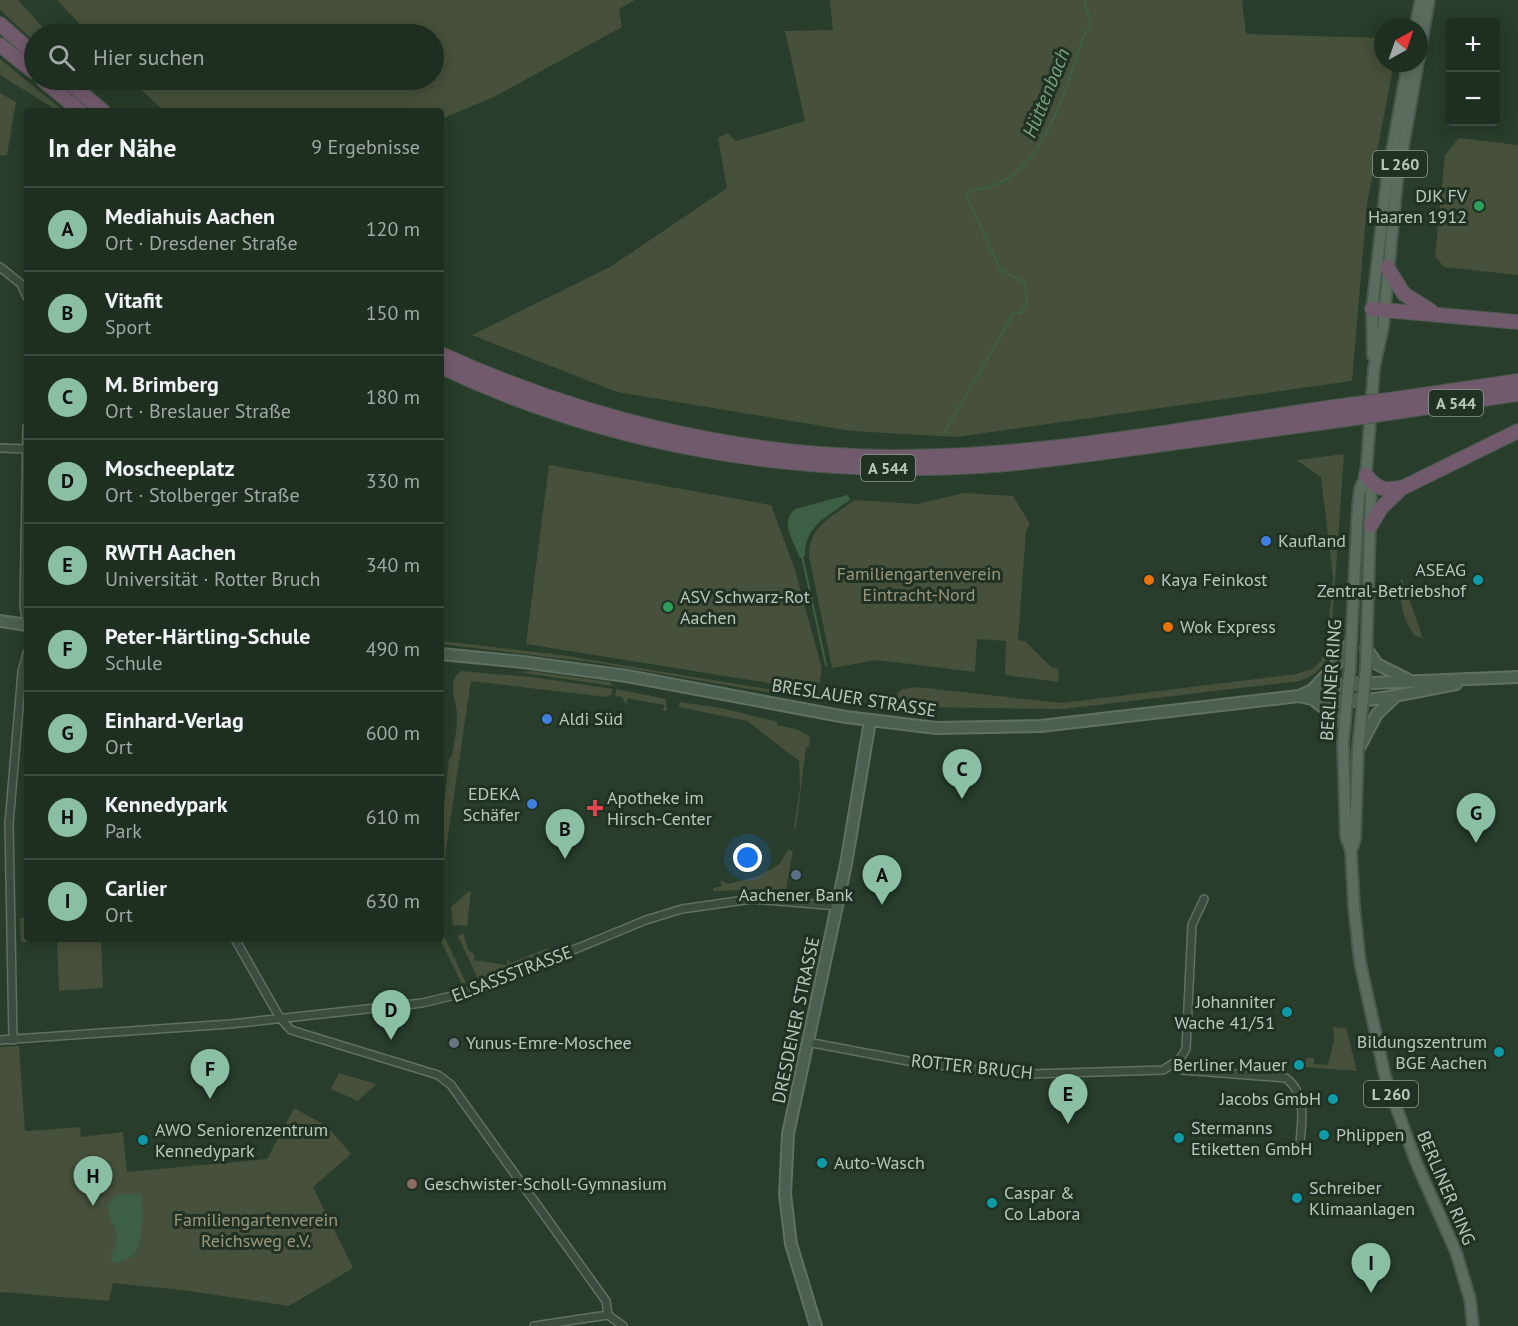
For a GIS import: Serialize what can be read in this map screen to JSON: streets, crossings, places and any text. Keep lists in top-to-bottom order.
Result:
{
  "streets": {
    "highway": ["A 544"],
    "main road": [
      "L 260",
      "BERLINER RING",
      "BRESLAUER STRASSE",
      "DRESDENER STRASSE"
    ],
    "street": ["ELSASSSTRASSE", "ROTTER BRUCH"]
  },
  "crossings": [
    ["BERLINER RING", "BRESLAUER STRASSE"],
    ["BRESLAUER STRASSE", "DRESDENER STRASSE"],
    ["ELSASSSTRASSE", "DRESDENER STRASSE"],
    ["DRESDENER STRASSE", "ROTTER BRUCH"]
  ],
  "water": ["Hüttenbach"],
  "parks": ["Familiengartenverein Eintracht-Nord", "Familiengartenverein Reichsweg e.V."],
  "places": {
    "other": [
      "DJK FV Haaren 1912",
      "Kaufland",
      "Kaya Feinkost",
      "ASEAG Zentral-Betriebshof",
      "ASV Schwarz-Rot Aachen",
      "Wok Express",
      "Aldi Süd",
      "EDEKA Schäfer",
      "Aachener Bank",
      "Johanniter Wache 41/51",
      "Yunus-Emre-Moschee",
      "Bildungszentrum BGE Aachen",
      "Berliner Mauer",
      "Jacobs GmbH",
      "Phlippen",
      "Stermanns Etiketten GmbH",
      "AWO Seniorenzentrum Kennedypark",
      "Auto-Wasch",
      "Geschwister-Scholl-Gymnasium",
      "Schreiber Klimaanlagen",
      "Caspar & Co Labora"
    ],
    "health": ["Apotheke im Hirsch-Center"]
  },
  "north": "top right",
  "page": {
    "map_buttons": ["+", "−"],
    "search": "Hier suchen",
    "heading": ["In der Nähe", "9 Ergebnisse"],
    "list": [
      {
        "mark": "A",
        "name": "Mediahuis Aachen",
        "note": "Ort · Dresdener Straße",
        "value": "120 m"
      },
      {
        "mark": "B",
        "name": "Vitafit",
        "note": "Sport",
        "value": "150 m"
      },
      {
        "mark": "C",
        "name": "M. Brimberg",
        "note": "Ort · Breslauer Straße",
        "value": "180 m"
      },
      {
        "mark": "D",
        "name": "Moscheeplatz",
        "note": "Ort · Stolberger Straße",
        "value": "330 m"
      },
      {
        "mark": "E",
        "name": "RWTH Aachen",
        "note": "Universität · Rotter Bruch",
        "value": "340 m"
      },
      {
        "mark": "F",
        "name": "Peter-Härtling-Schule",
        "note": "Schule",
        "value": "490 m"
      },
      {
        "mark": "G",
        "name": "Einhard-Verlag",
        "note": "Ort",
        "value": "600 m"
      },
      {
        "mark": "H",
        "name": "Kennedypark",
        "note": "Park",
        "value": "610 m"
      },
      {
        "mark": "I",
        "name": "Carlier",
        "note": "Ort",
        "value": "630 m"
      }
    ],
    "pins": [
      "C",
      "G",
      "B",
      "A",
      "D",
      "F",
      "E",
      "H",
      "I"
    ]
  }
}
